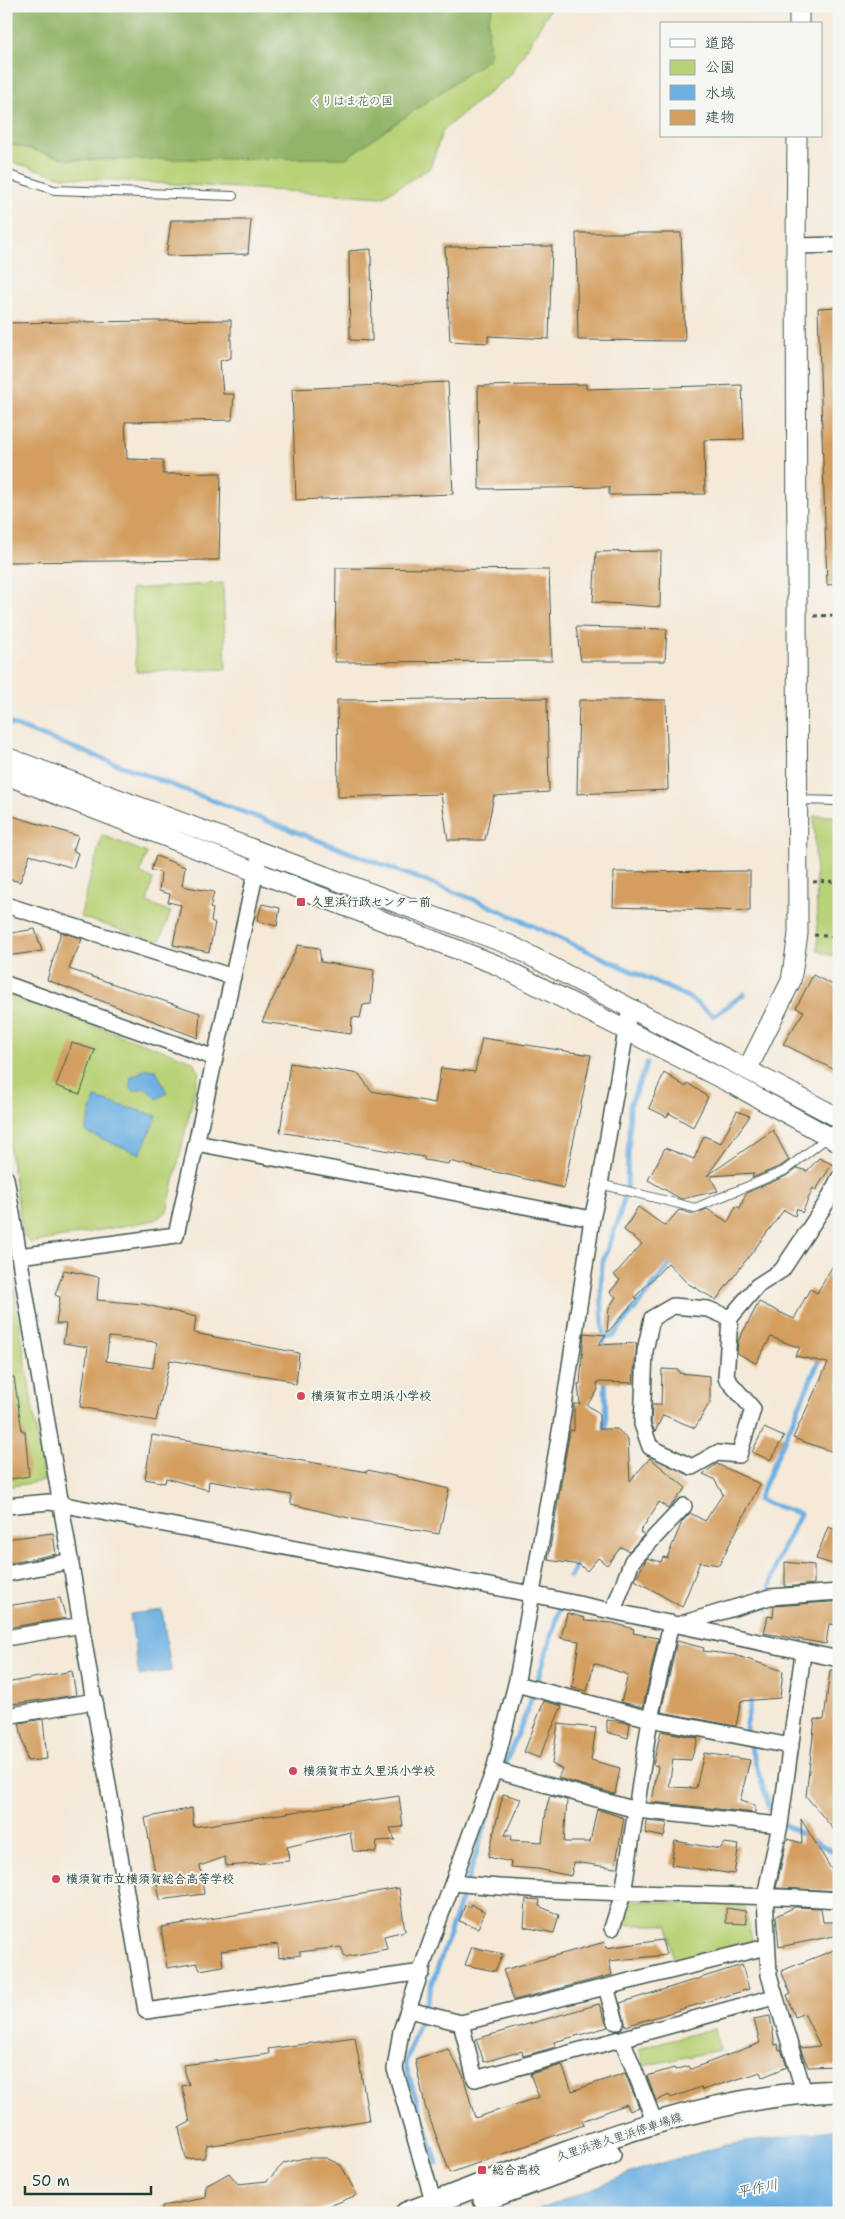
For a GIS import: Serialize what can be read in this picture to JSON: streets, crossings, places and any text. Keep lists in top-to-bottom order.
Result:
{
  "streets": {
    "main road": ["久里浜港久里浜停車場線"]
  },
  "water": ["平作川"],
  "parks": ["くりはま花の国"],
  "places": {
    "transit": ["久里浜行政センター前", "総合高校"],
    "other": ["横須賀市立明浜小学校", "横須賀市立久里浜小学校", "横須賀市立横須賀総合高等学校"]
  },
  "legend": [
    "道路",
    "公園",
    "水域",
    "建物"
  ],
  "scale_bar": "50 m"
}
